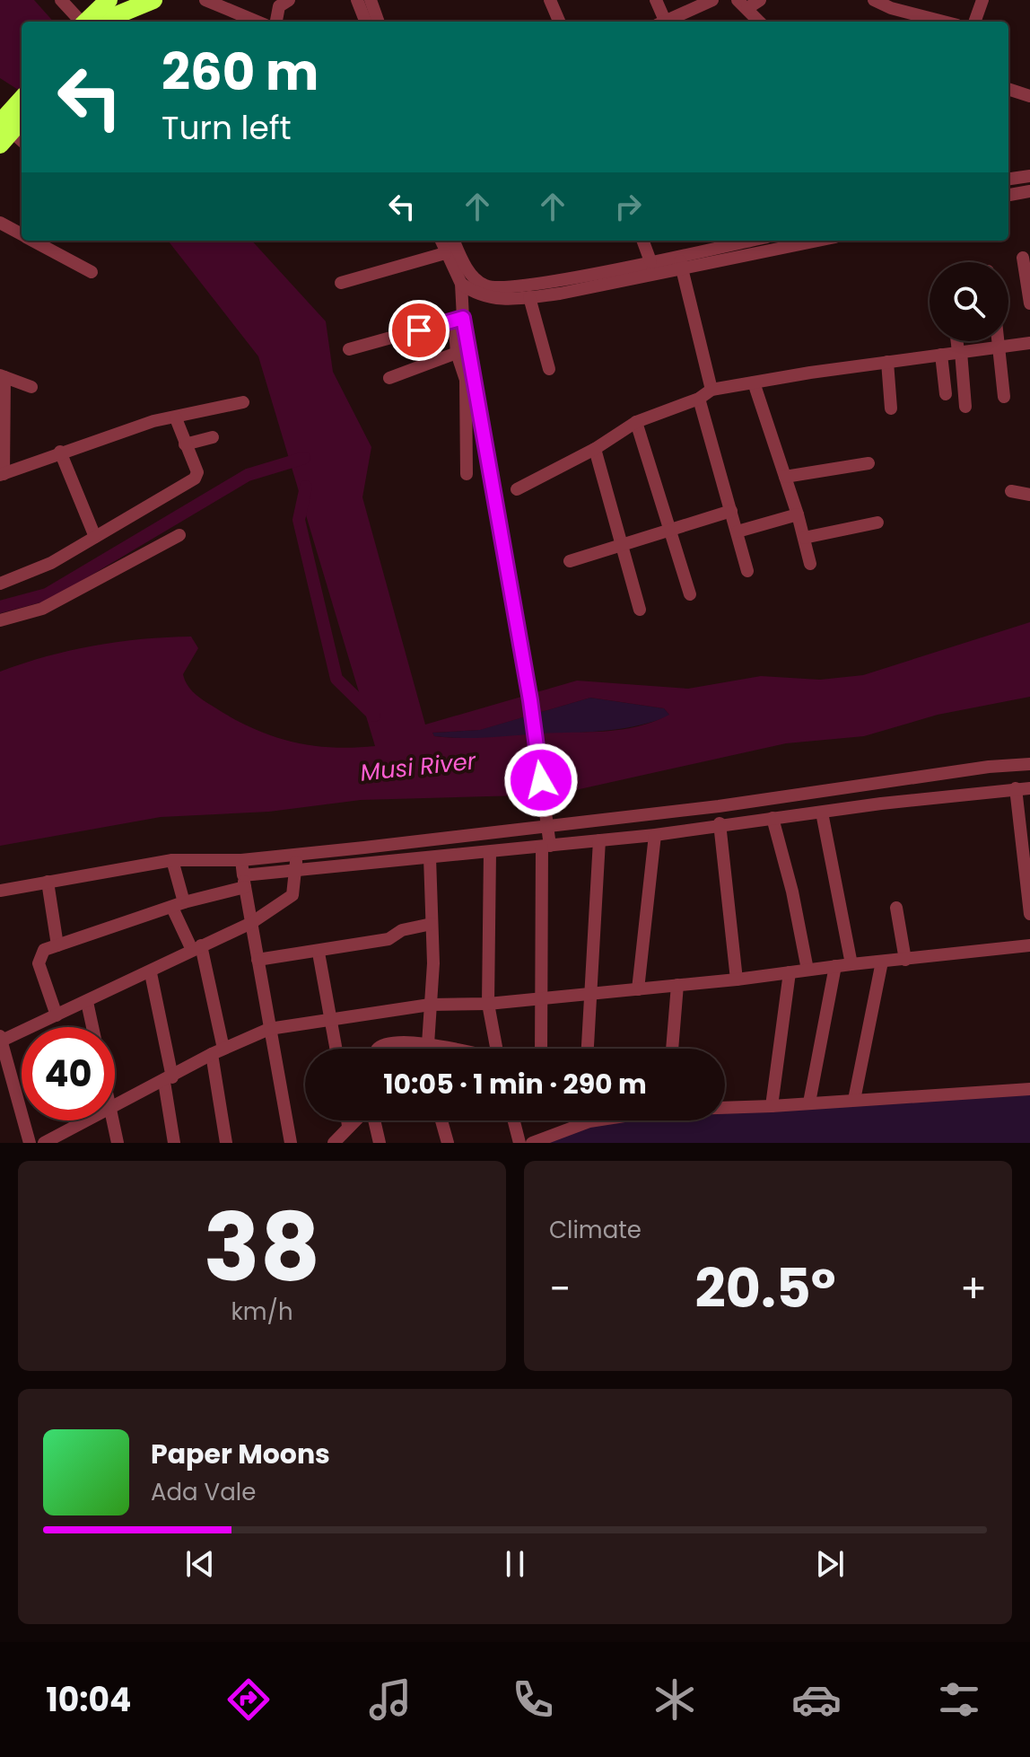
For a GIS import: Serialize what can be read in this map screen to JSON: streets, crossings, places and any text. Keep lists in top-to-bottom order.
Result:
{
  "water": ["Musi River"],
  "page": {
    "turn": ["260 m", "Turn left"],
    "limit": "40",
    "trip": "10:05 · 1 min · 290 m",
    "tile": [
      ["38", "km/h"],
      "Climate"
    ],
    "heat": ["−", "20.5°", "+"],
    "song": ["Paper Moons", "Ada Vale"],
    "tabs": "10:04"
  }
}
